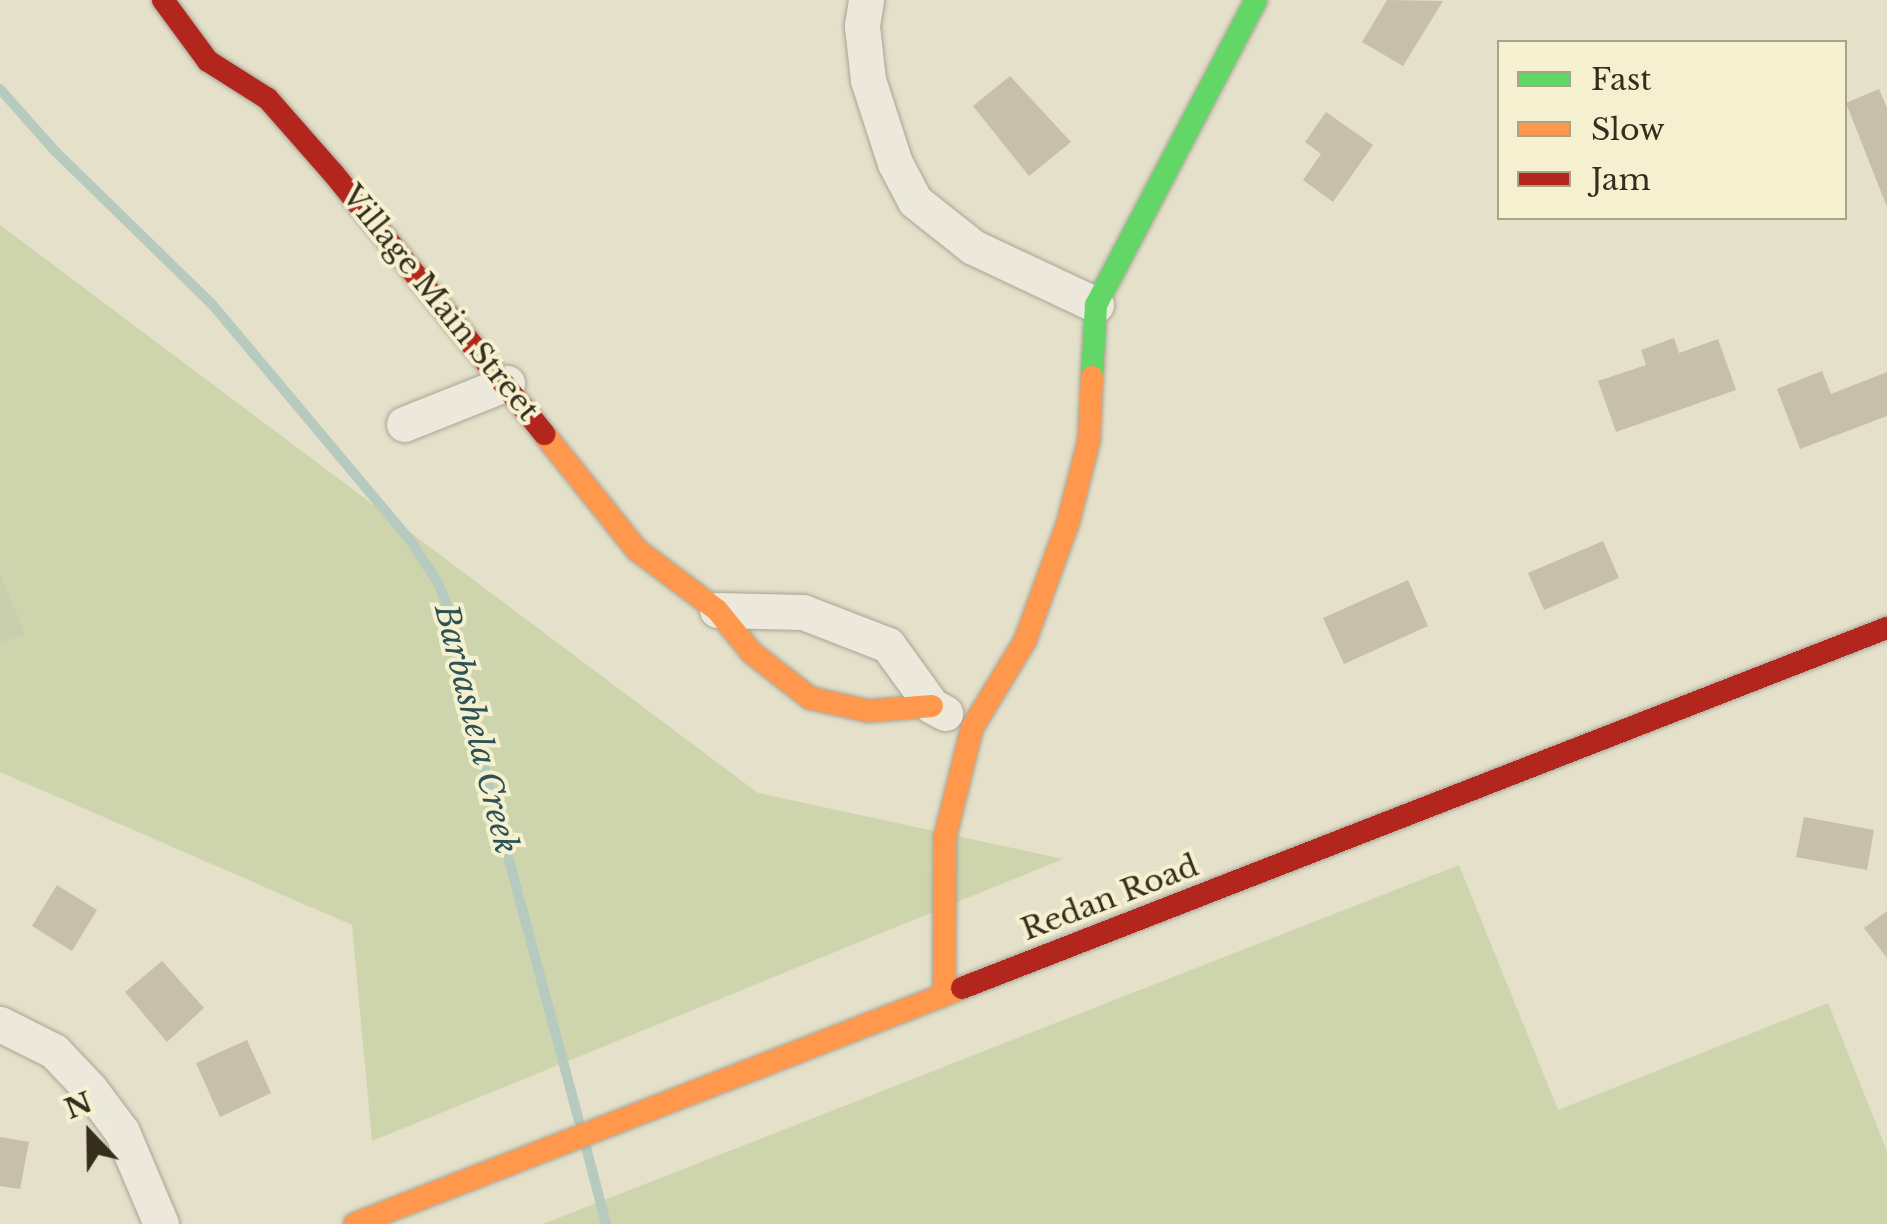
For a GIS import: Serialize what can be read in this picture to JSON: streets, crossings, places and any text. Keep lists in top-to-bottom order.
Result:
{
  "streets": {
    "street": ["Village Main Street", "Redan Road"]
  },
  "water": ["Barbashela Creek"],
  "legend": ["Fast", "Slow", "Jam"],
  "north": "top"
}
